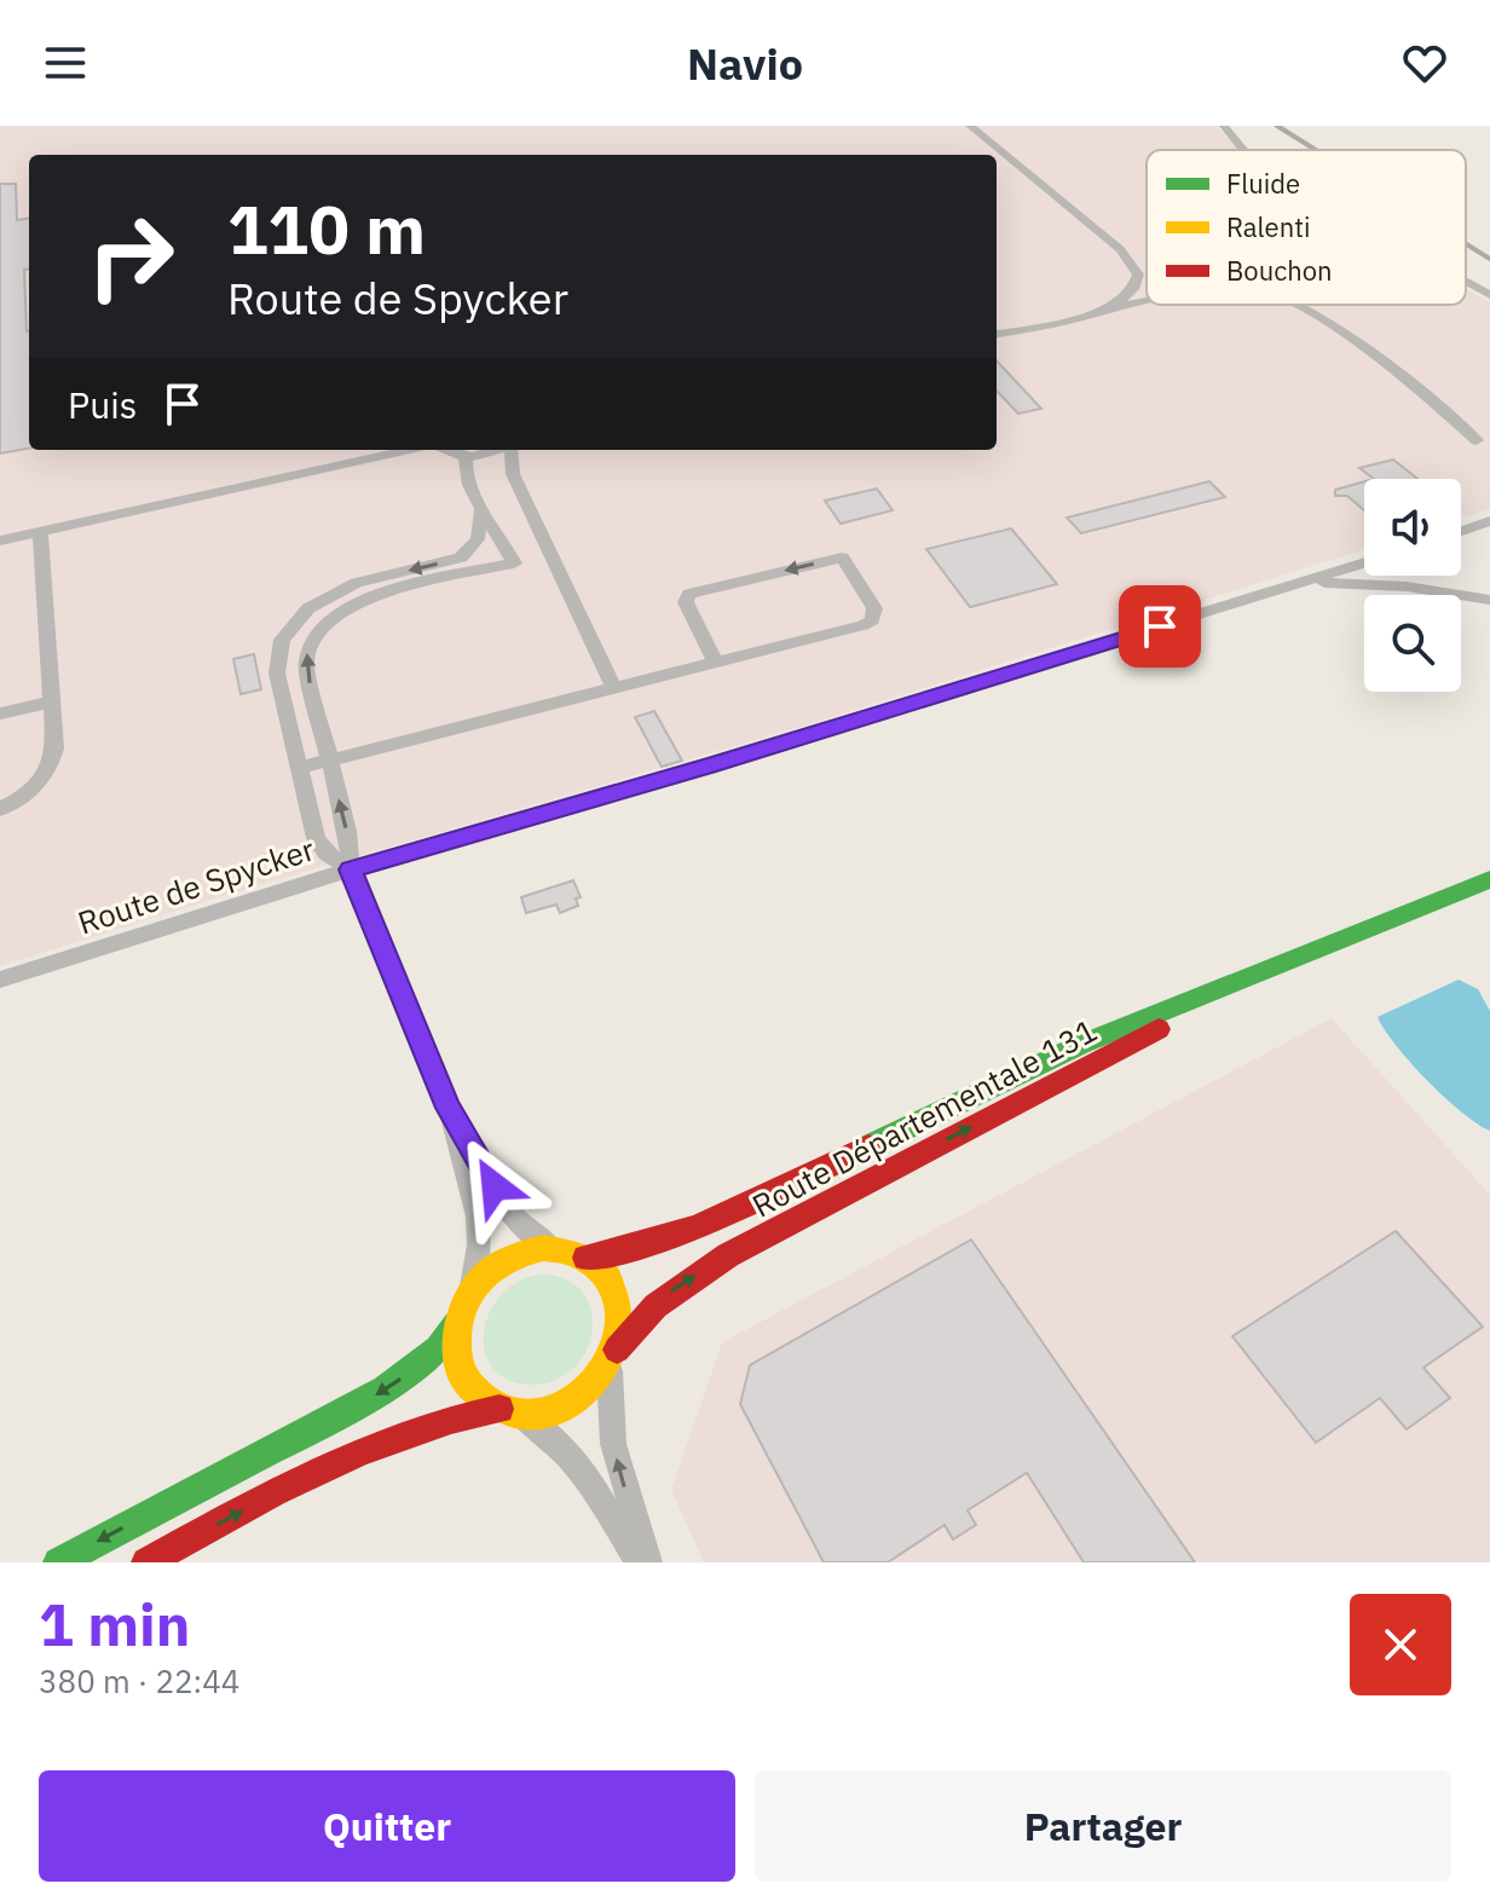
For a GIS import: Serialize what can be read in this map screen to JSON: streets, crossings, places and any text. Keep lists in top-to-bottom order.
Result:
{
  "streets": {
    "main road": ["Route Départementale 131"],
    "street": ["Route de Spycker"]
  },
  "legend": ["Fluide", "Ralenti", "Bouchon"],
  "page": {
    "header": "Navio",
    "turn": ["110 m", "Route de Spycker"],
    "then": "Puis",
    "heading": ["1 min", "380 m · 22:44"],
    "buttons": ["Quitter", "Partager"]
  }
}
